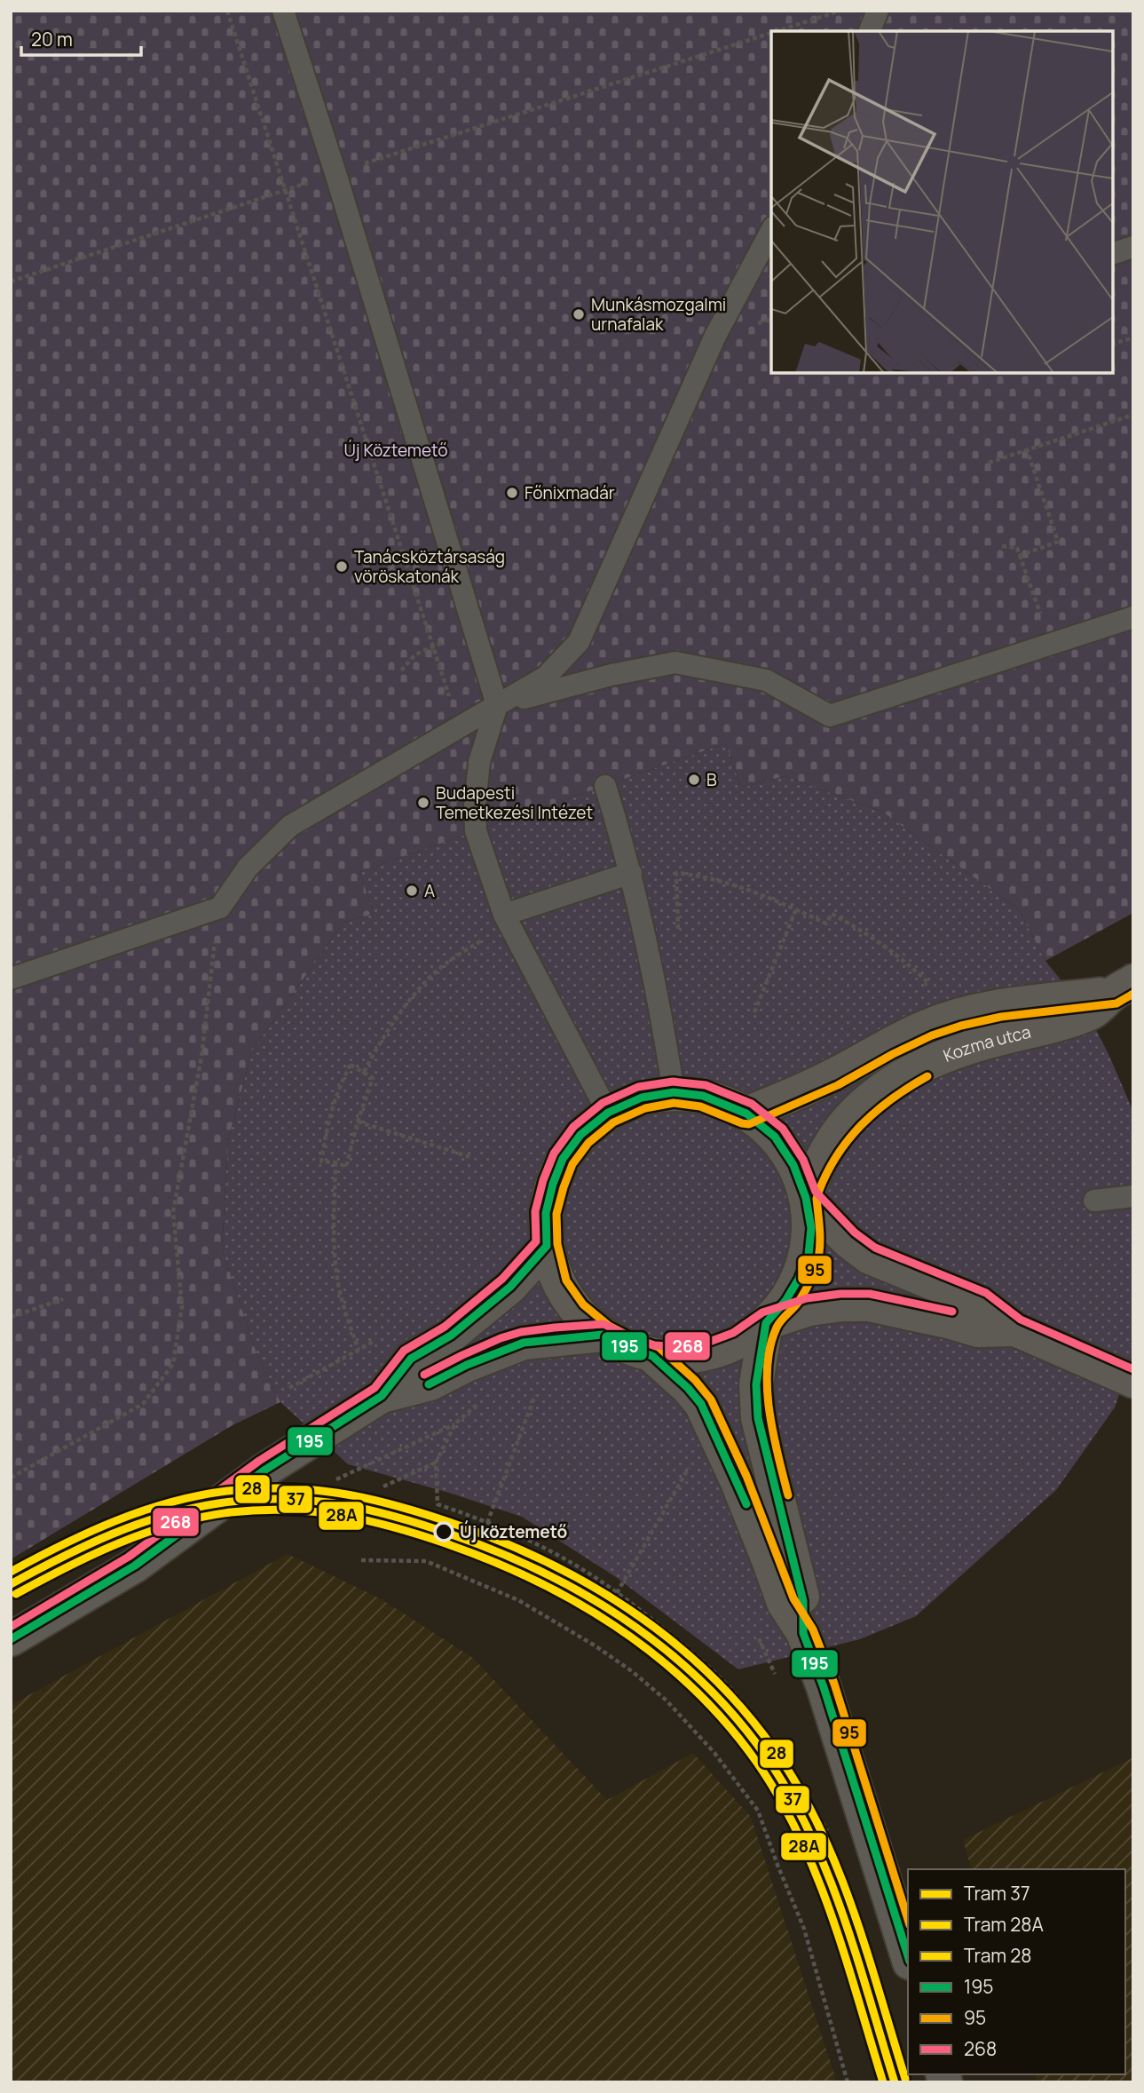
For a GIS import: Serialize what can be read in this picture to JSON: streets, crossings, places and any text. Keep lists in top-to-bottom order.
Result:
{
  "streets": {
    "street": ["Kozma utca"]
  },
  "parks": ["Új Köztemető"],
  "places": [
    "Munkásmozgalmi urnafalak",
    "Főnixmadár",
    "Tanácsköztársaság vöröskatonák",
    "B",
    "Budapesti Temetkezési Intézet",
    "A",
    "Új köztemető"
  ],
  "lines": [
    "transit line 95",
    "transit line 268",
    "transit line 195",
    "tram line 28",
    "tram line 37",
    "tram line 28A"
  ],
  "legend": [
    "Tram 37",
    "Tram 28A",
    "Tram 28",
    "195",
    "95",
    "268"
  ],
  "scale_bar": "20 m"
}
